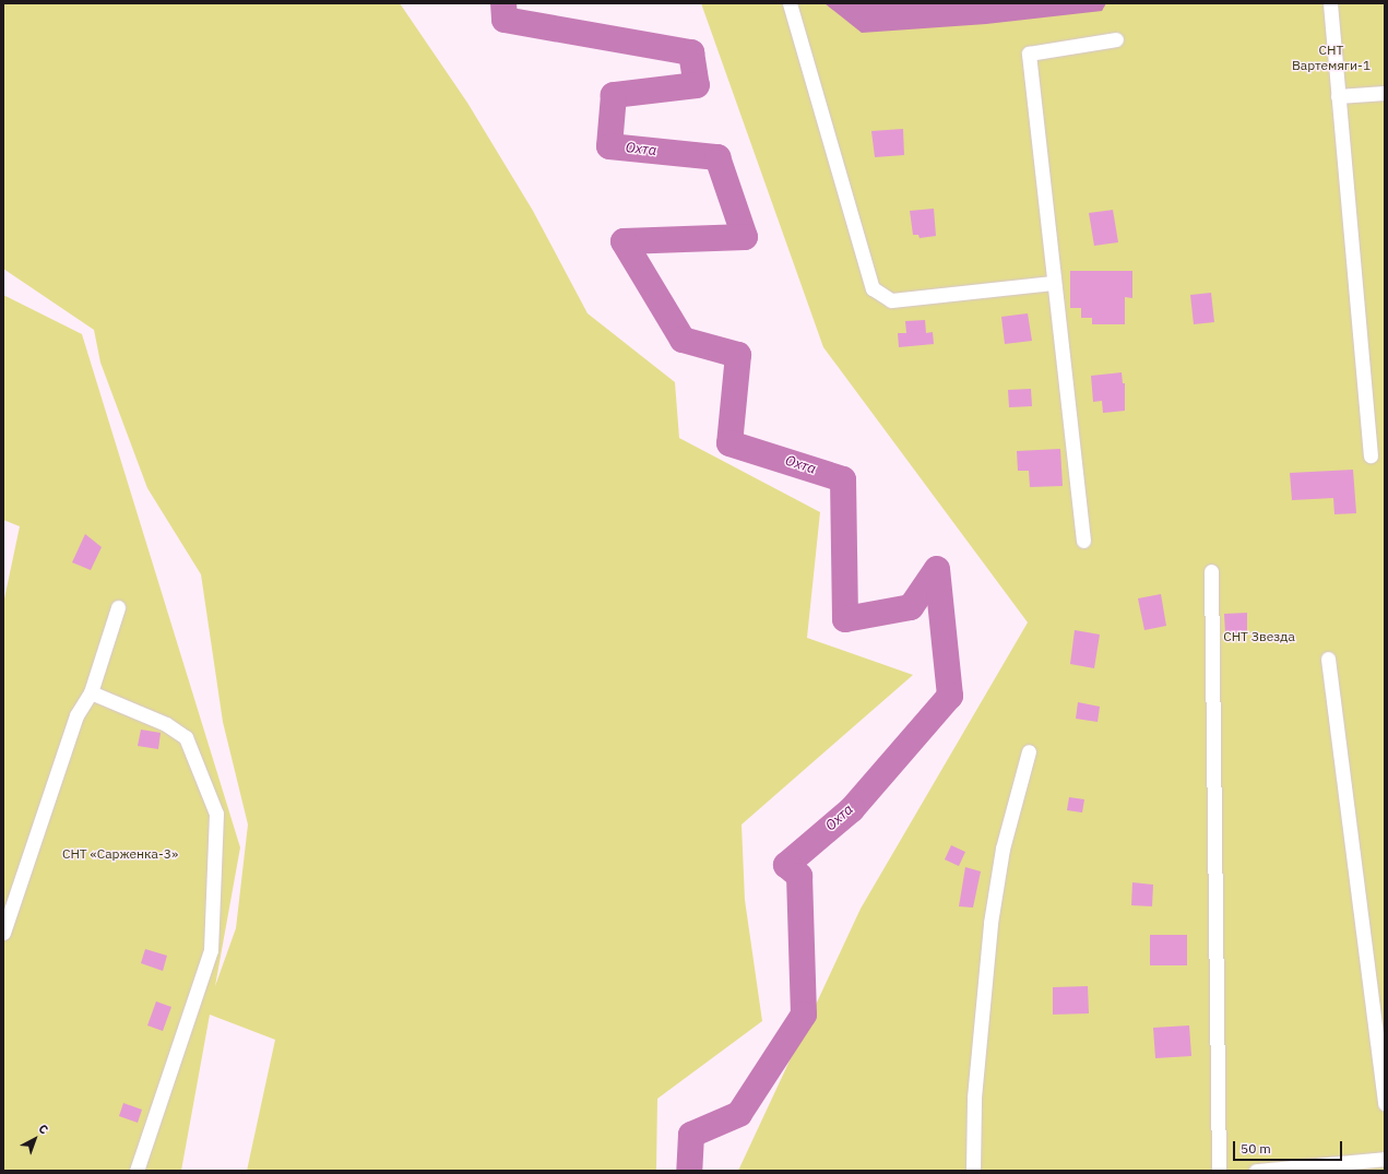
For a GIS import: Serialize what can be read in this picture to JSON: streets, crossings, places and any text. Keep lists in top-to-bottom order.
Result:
{
  "water": ["Охта"],
  "parks": ["СНТ Вартемяги-1", "СНТ Звезда", "СНТ «Сарженка-3»"],
  "scale_bar": "50 m",
  "north": "top right"
}
